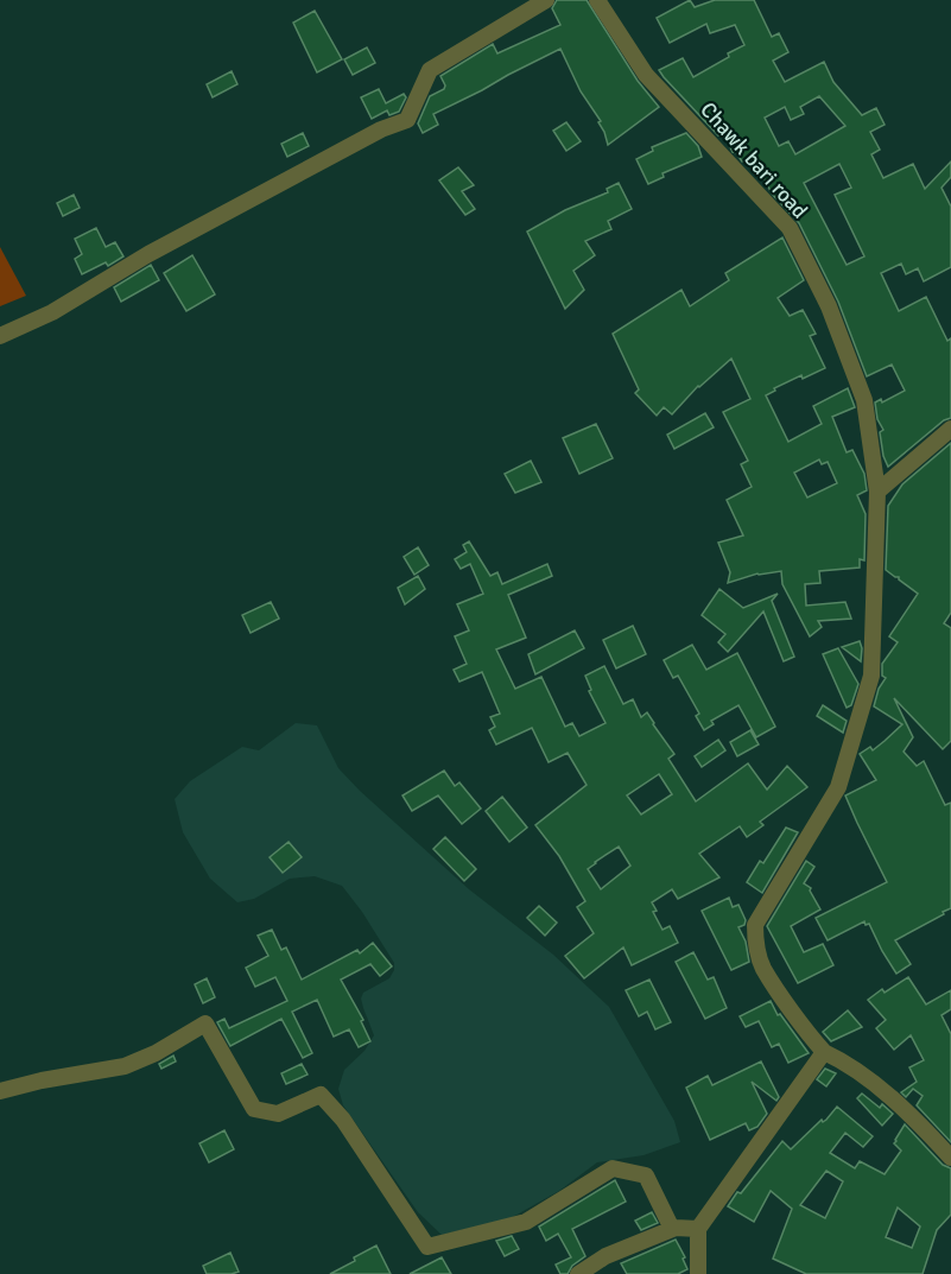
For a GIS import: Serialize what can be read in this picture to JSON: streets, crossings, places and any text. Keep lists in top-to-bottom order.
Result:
{
  "streets": {
    "street": ["Chawk bari road"]
  }
}
